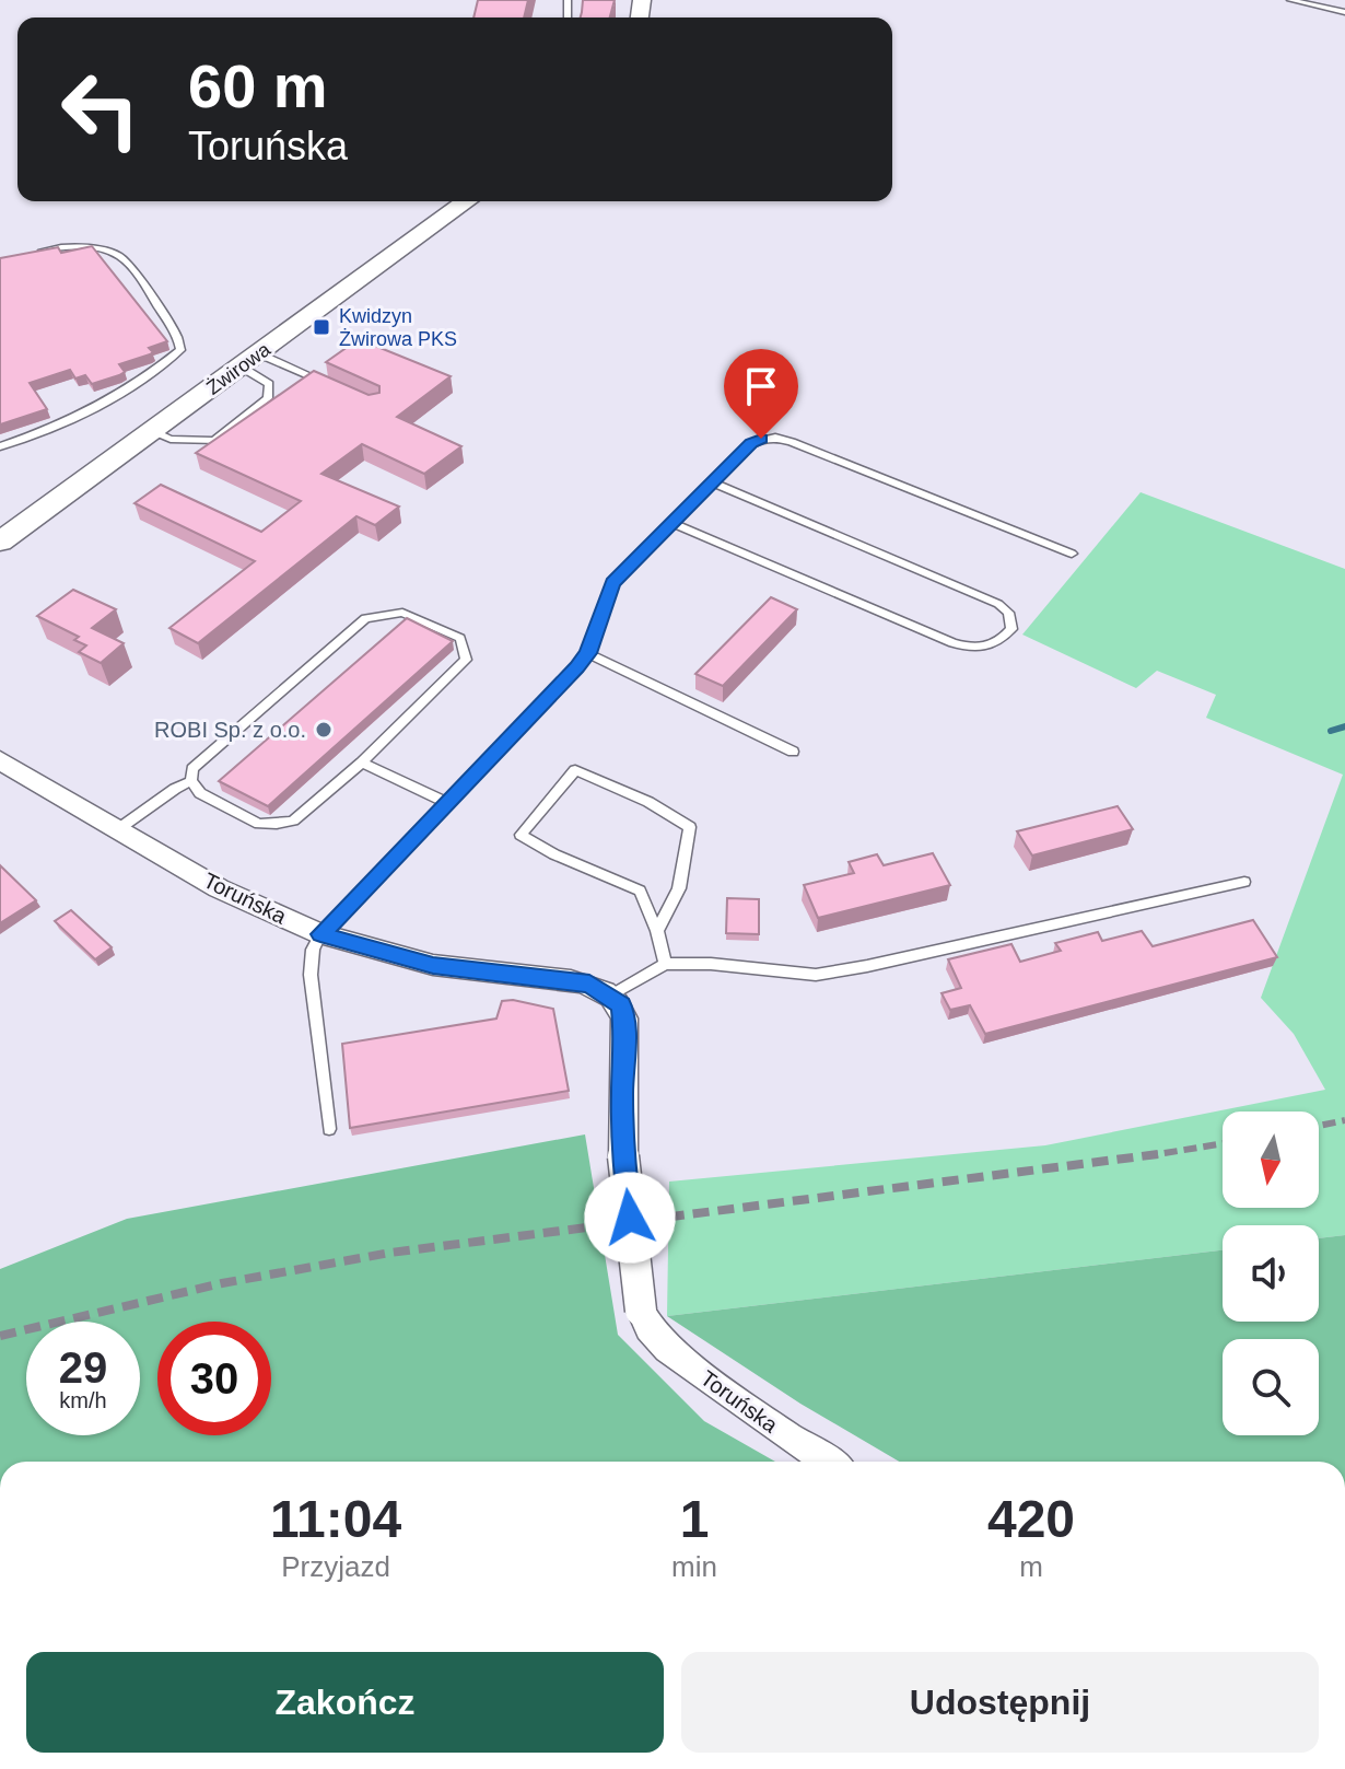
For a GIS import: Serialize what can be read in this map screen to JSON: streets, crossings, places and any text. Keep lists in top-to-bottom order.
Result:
{
  "streets": {
    "street": ["Żwirowa", "Toruńska"]
  },
  "places": {
    "transit": ["Kwidzyn Żwirowa PKS"],
    "other": ["ROBI Sp. z o.o."]
  },
  "north": "bottom",
  "page": {
    "turn": ["60 m", "Toruńska"],
    "speed": "29 km/h",
    "limit": "30",
    "eta": [
      "11:04",
      "Przyjazd",
      "1",
      "min",
      "420",
      "m"
    ],
    "buttons": ["Zakończ", "Udostępnij"]
  }
}
